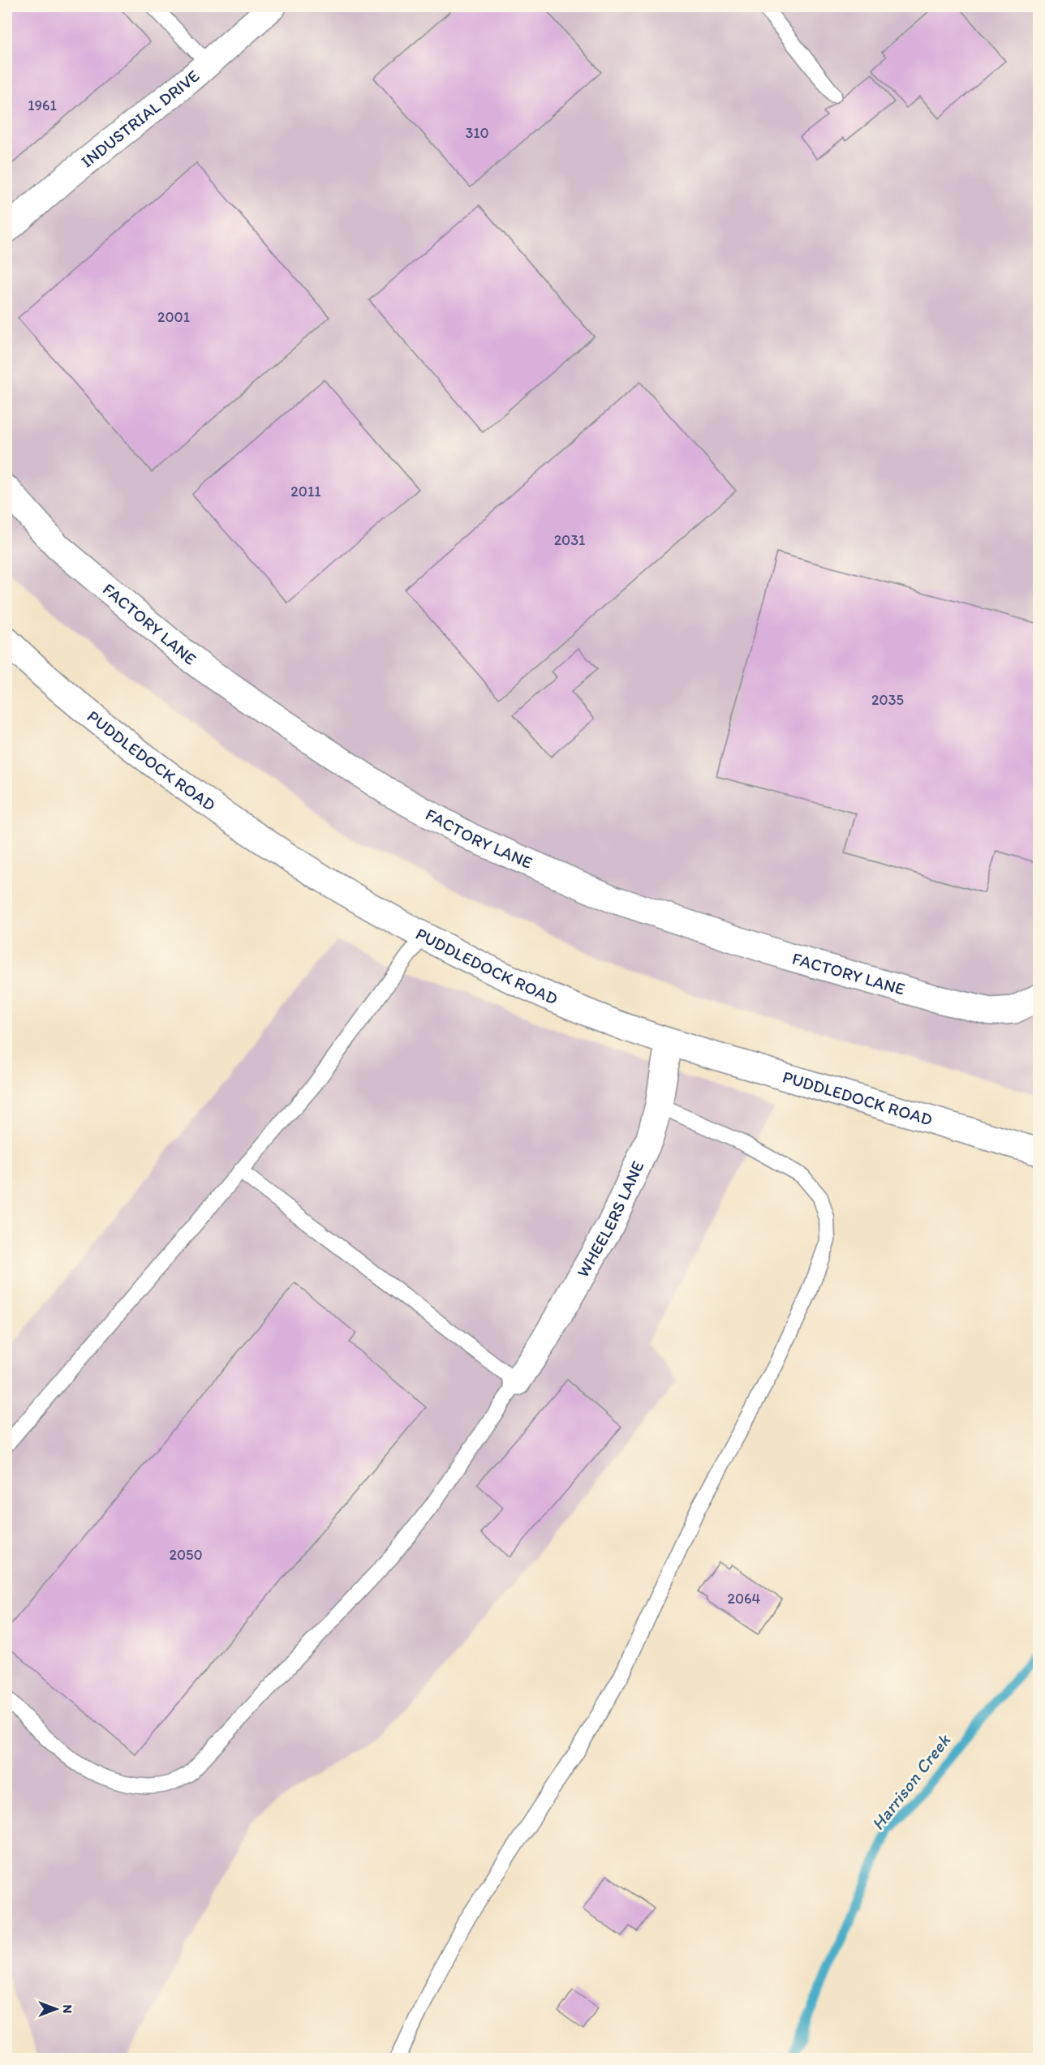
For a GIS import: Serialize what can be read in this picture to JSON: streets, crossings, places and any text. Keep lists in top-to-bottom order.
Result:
{
  "streets": {
    "street": [
      "INDUSTRIAL DRIVE",
      "FACTORY LANE",
      "PUDDLEDOCK ROAD",
      "WHEELERS LANE"
    ]
  },
  "crossings": [
    ["PUDDLEDOCK ROAD", "WHEELERS LANE"]
  ],
  "water": ["Harrison Creek"],
  "house_numbers": [
    "1961",
    "310",
    "2001",
    "2011",
    "2031",
    "2035",
    "2050",
    "2064"
  ],
  "north": "right"
}
